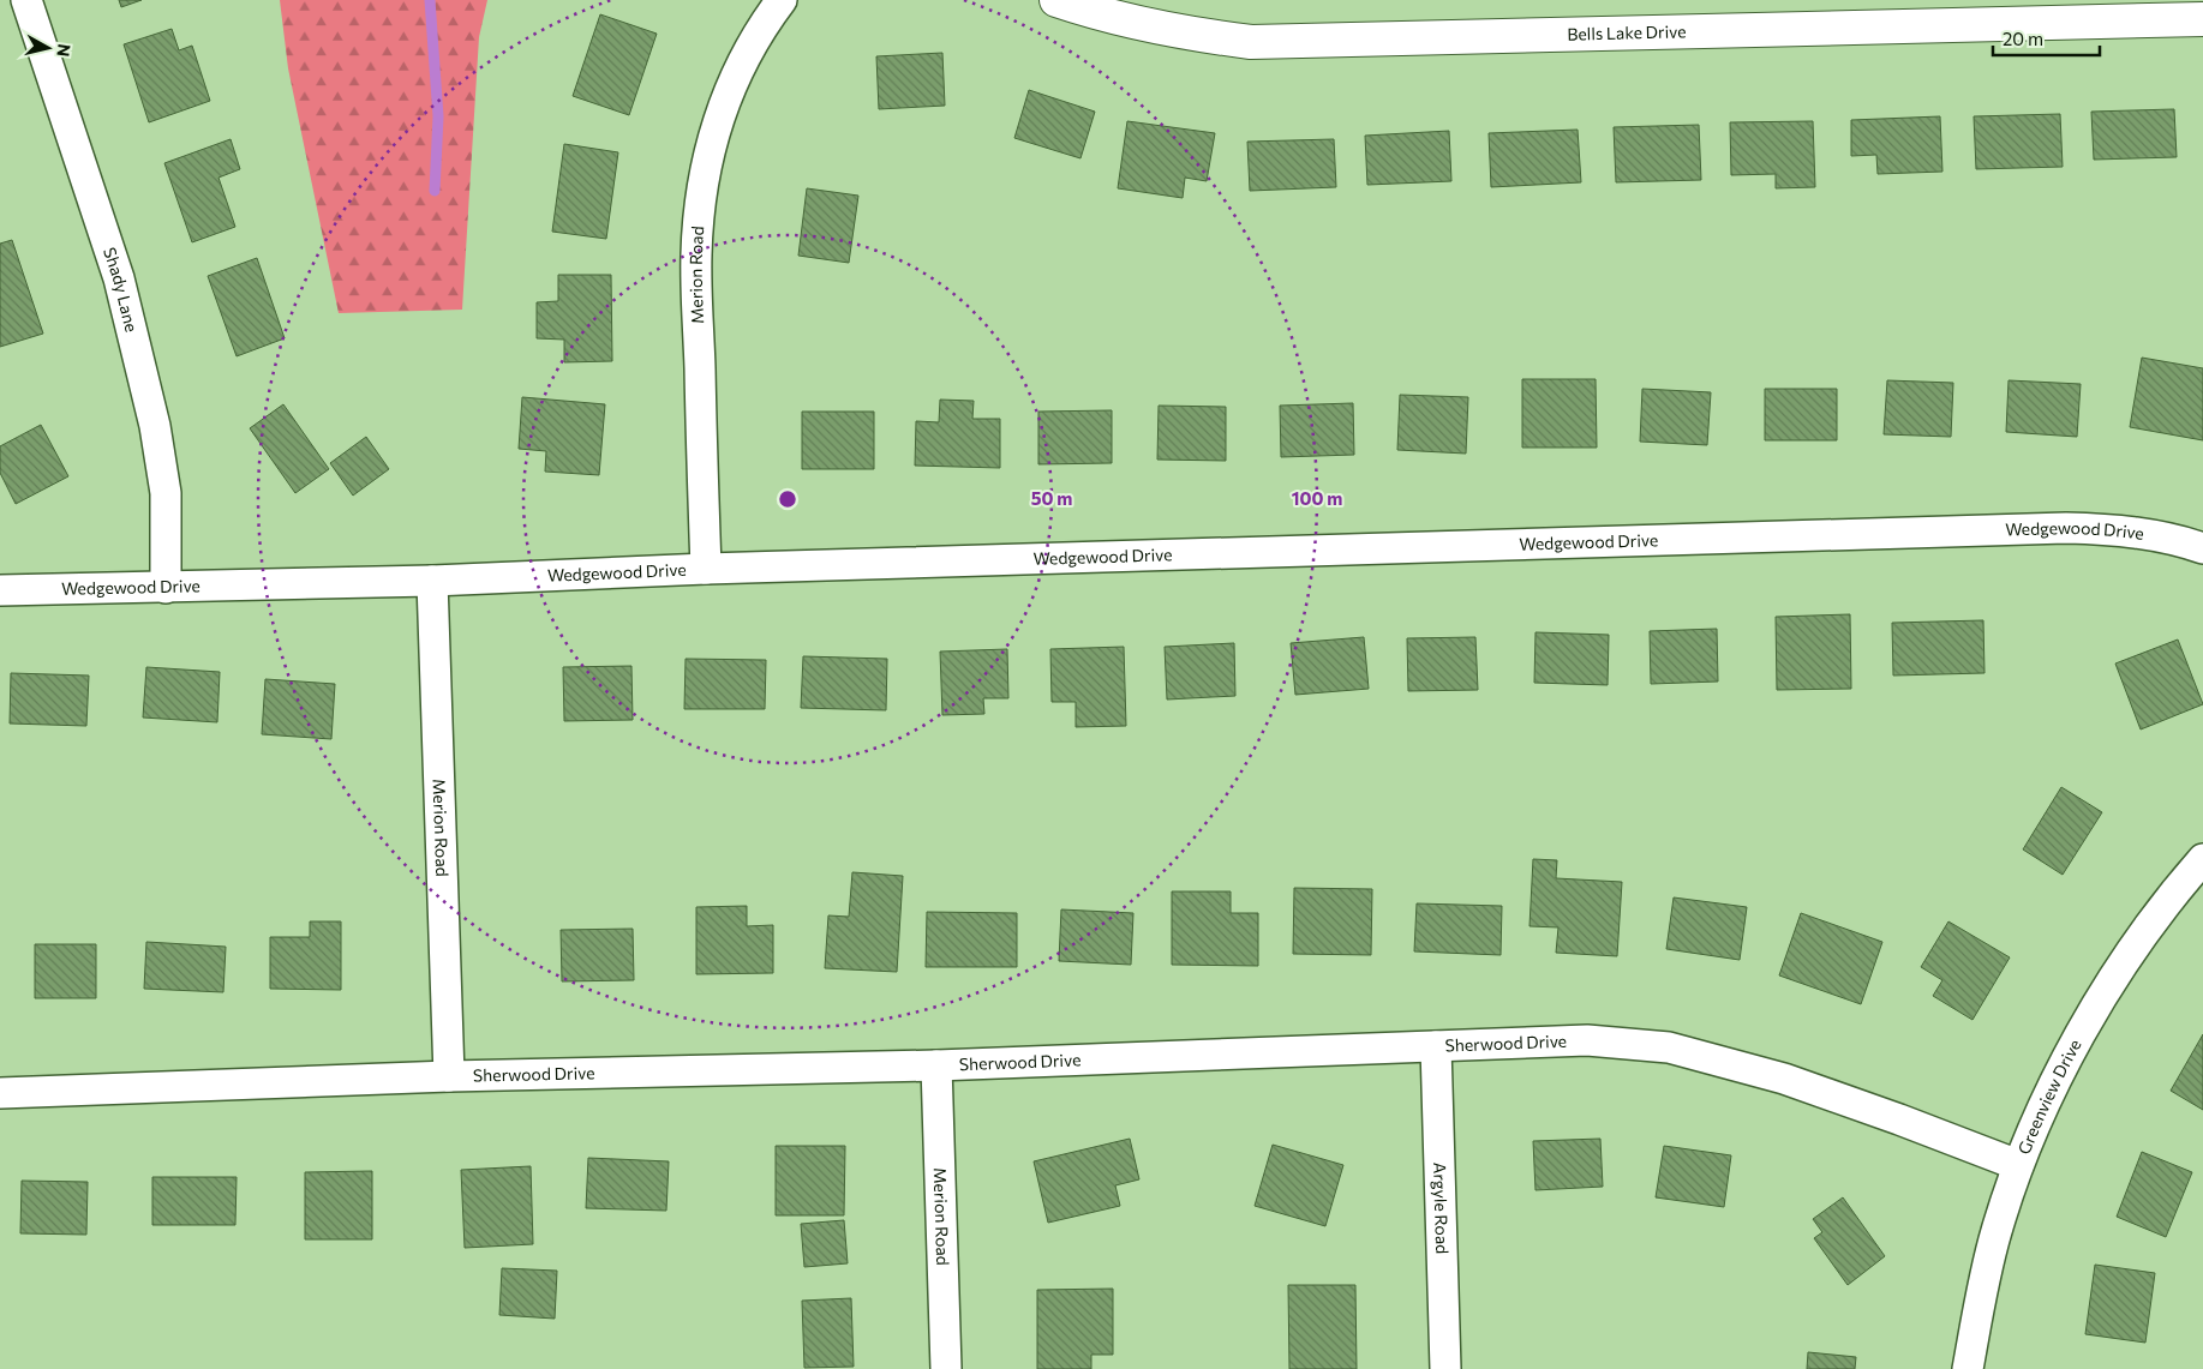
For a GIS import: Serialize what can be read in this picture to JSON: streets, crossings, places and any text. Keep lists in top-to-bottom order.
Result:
{
  "streets": {
    "street": [
      "Bells Lake Drive",
      "Merion Road",
      "Shady Lane",
      "Wedgewood Drive",
      "Sherwood Drive",
      "Greenview Drive",
      "Argyle Road"
    ]
  },
  "crossings": [
    ["Merion Road", "Wedgewood Drive"],
    ["Merion Road", "Sherwood Drive"],
    ["Shady Lane", "Wedgewood Drive"],
    ["Sherwood Drive", "Greenview Drive"],
    ["Sherwood Drive", "Argyle Road"]
  ],
  "scale_bar": "20 m",
  "north": "right",
  "rings": ["50 m", "100 m"]
}
